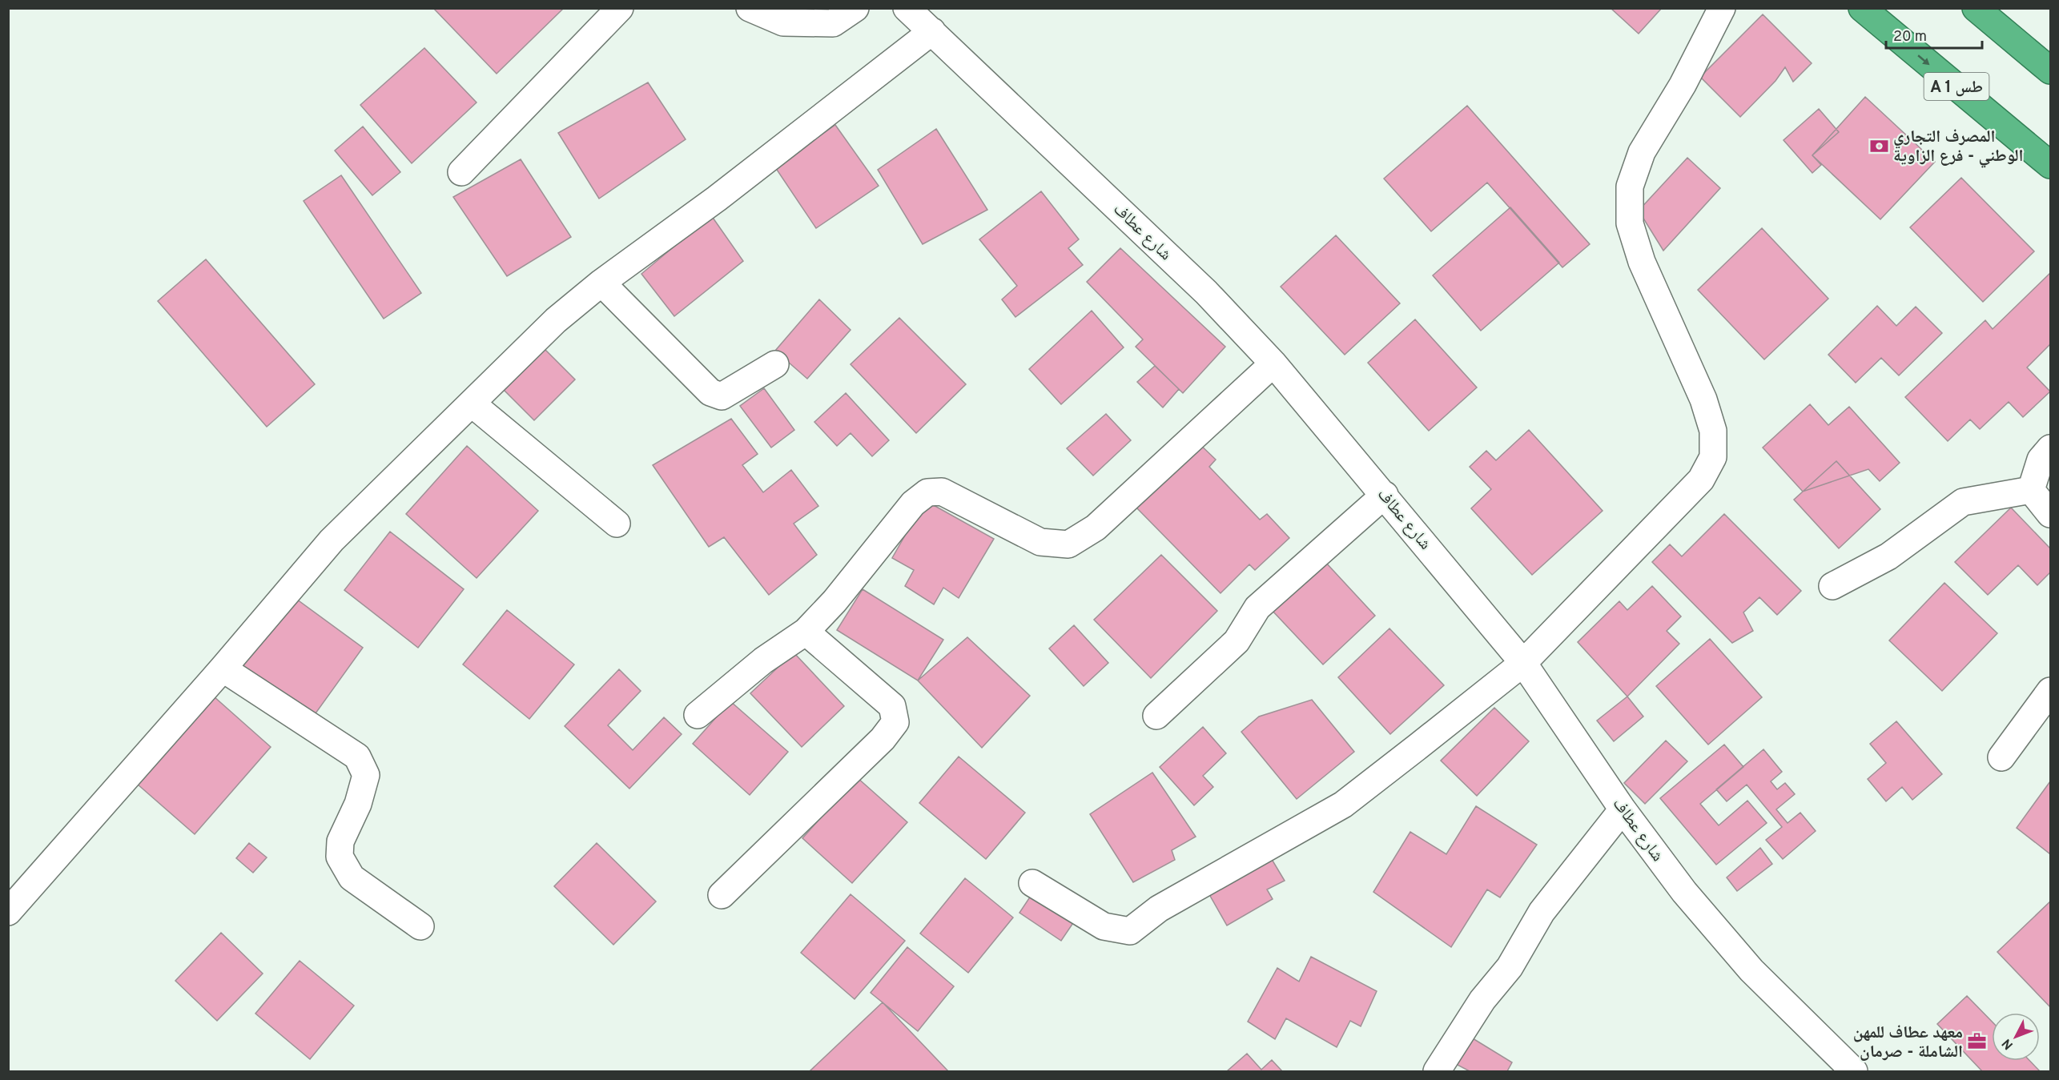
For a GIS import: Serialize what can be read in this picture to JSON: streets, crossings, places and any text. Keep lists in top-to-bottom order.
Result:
{
  "streets": {
    "highway": ["A 1 طس"],
    "street": ["شارع عطاف"]
  },
  "places": {
    "bank": ["المصرف التجاري الوطني - فرع الزاوية"],
    "office": ["معهد عطاف للمهن الشاملة - صرمان"]
  },
  "scale_bar": "20 m",
  "north": "bottom left"
}
